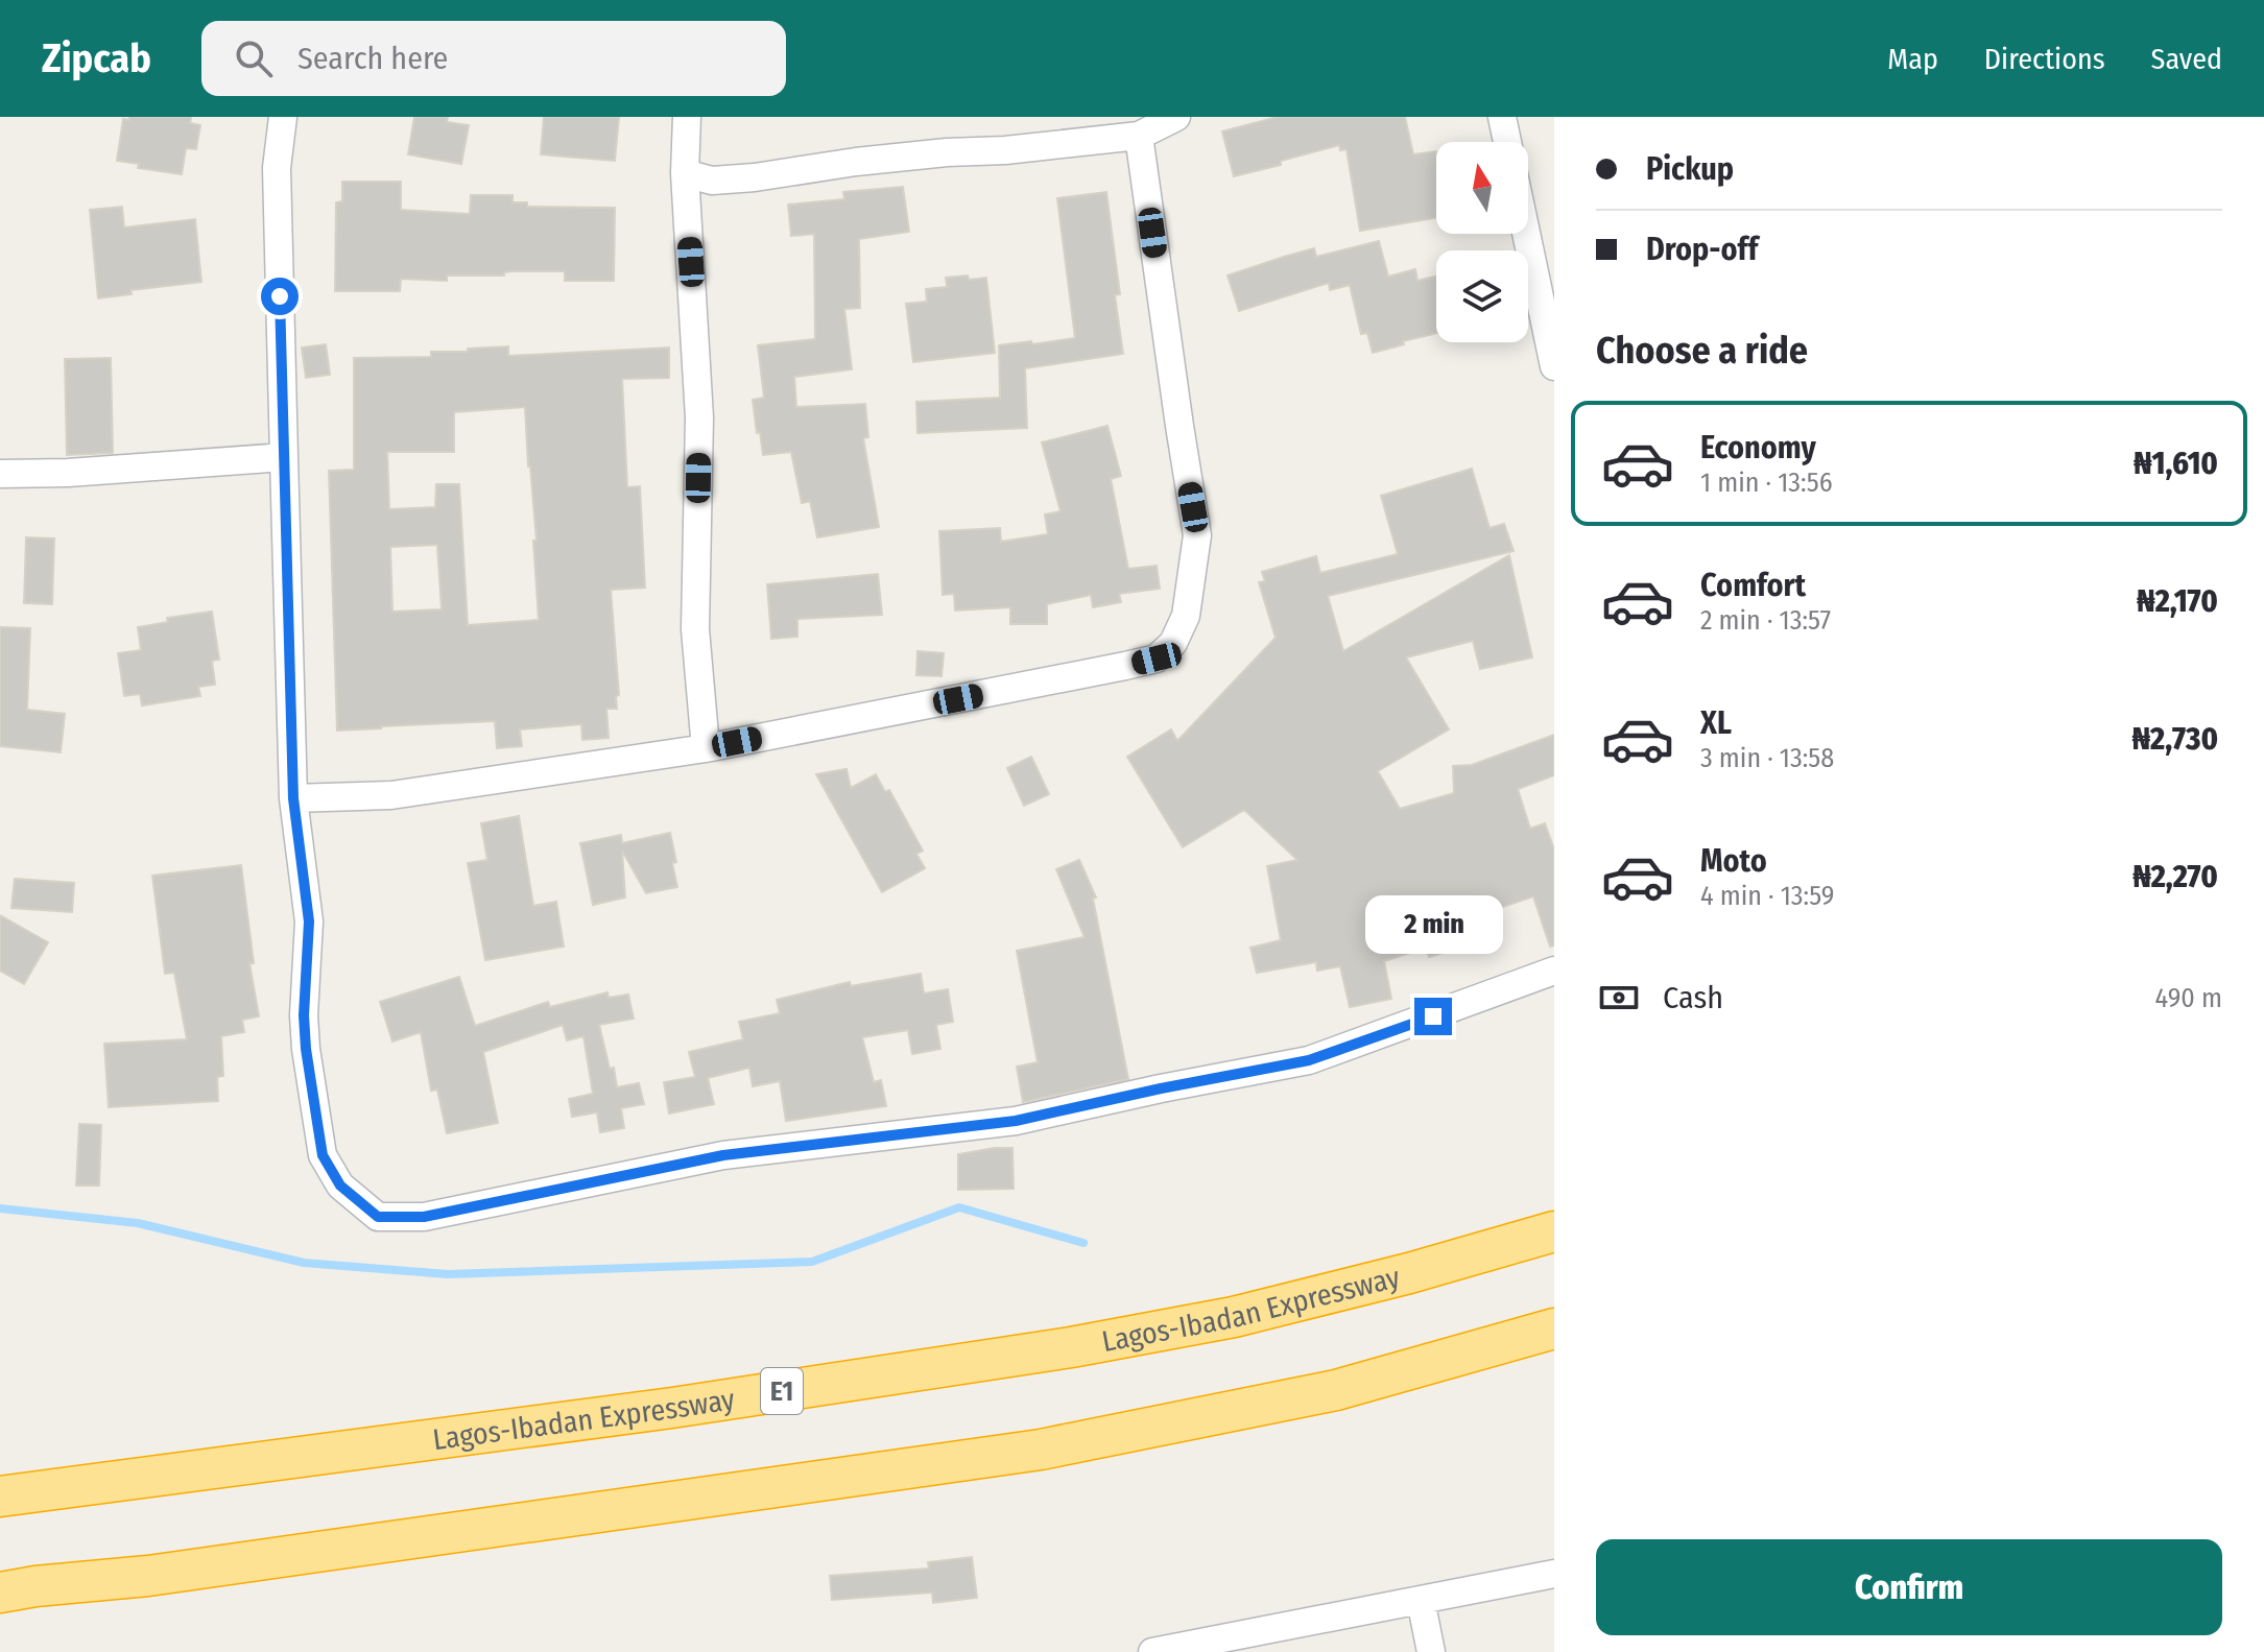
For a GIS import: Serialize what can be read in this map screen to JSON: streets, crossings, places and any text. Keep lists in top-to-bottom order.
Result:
{
  "streets": {
    "highway": ["Lagos-Ibadan Expressway", "E1"]
  },
  "north": "top",
  "page": {
    "header": "Zipcab",
    "search": "Search here",
    "nav": ["Map", "Directions", "Saved"],
    "banner": ["Pickup", "Drop-off"],
    "heading": "Choose a ride",
    "list": [
      {
        "name": "Economy",
        "note": "1 min · 13:56",
        "value": "₦1,610"
      },
      {
        "name": "Comfort",
        "note": "2 min · 13:57",
        "value": "₦2,170"
      },
      {
        "name": "XL",
        "note": "3 min · 13:58",
        "value": "₦2,730"
      },
      {
        "name": "Moto",
        "note": "4 min · 13:59",
        "value": "₦2,270"
      }
    ],
    "bubble": "2 min",
    "pay": ["Cash", "490 m"],
    "buttons": "Confirm"
  }
}
